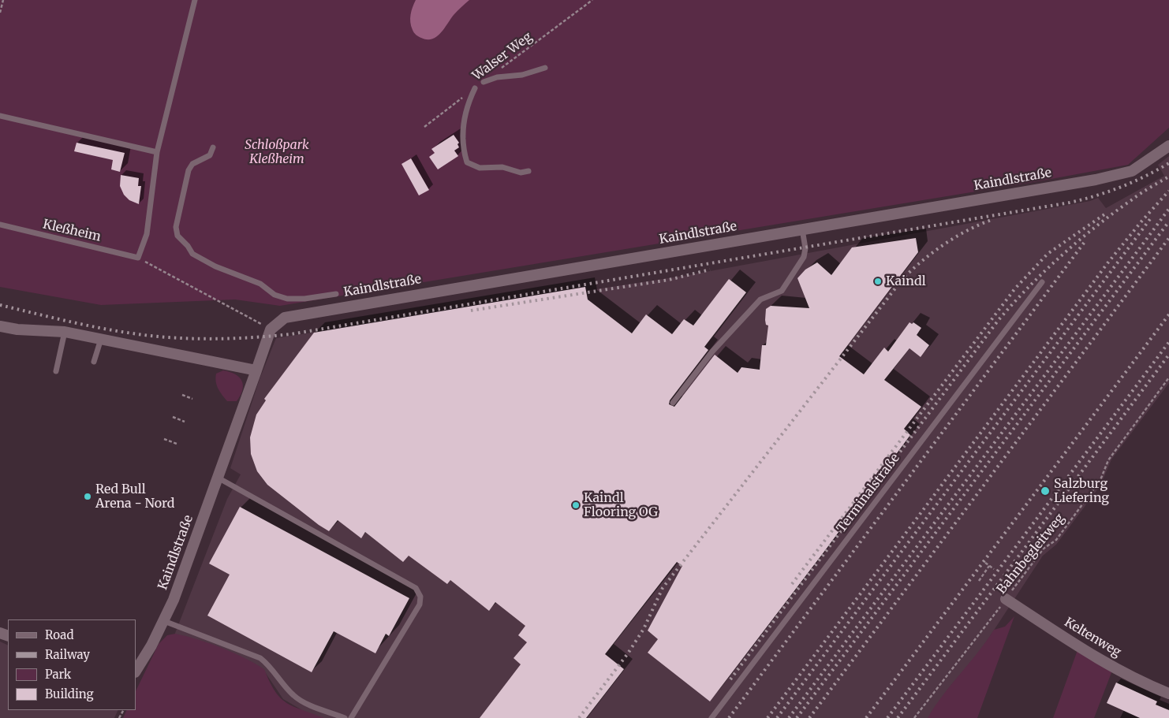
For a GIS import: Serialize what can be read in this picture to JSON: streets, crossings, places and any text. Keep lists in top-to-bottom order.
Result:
{
  "streets": {
    "street": ["Kaindlstraße", "Keltenweg"],
    "lane": ["Kleßheim", "Terminalstraße"],
    "path": ["Walser Weg", "Bahnbegleitweg"]
  },
  "crossings": [
    ["Bahnbegleitweg", "Keltenweg"]
  ],
  "parks": ["Schloßpark Kleßheim"],
  "places": [
    "Kaindl",
    "Salzburg Liefering",
    "Red Bull Arena - Nord",
    "Kaindl Flooring OG"
  ],
  "legend": [
    "Road",
    "Railway",
    "Park",
    "Building"
  ]
}
